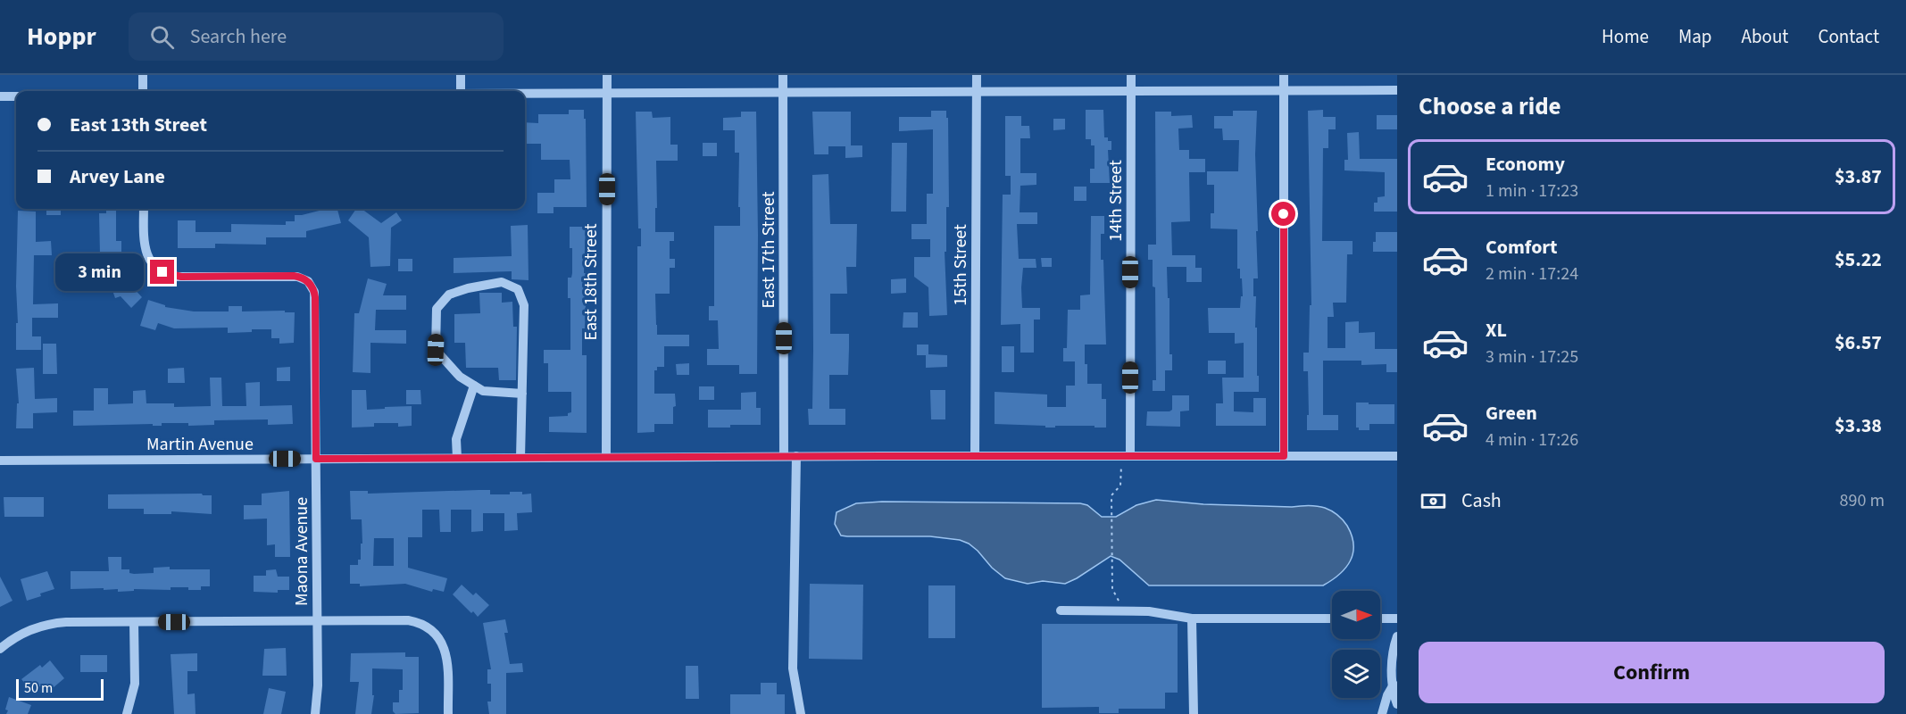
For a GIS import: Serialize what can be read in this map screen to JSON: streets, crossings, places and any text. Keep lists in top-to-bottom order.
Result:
{
  "streets": {
    "street": [
      "14th Street",
      "East 17th Street",
      "15th Street",
      "East 18th Street",
      "Martin Avenue",
      "Maona Avenue"
    ]
  },
  "crossings": [
    ["14th Street", "Martin Avenue"],
    ["East 17th Street", "Martin Avenue"],
    ["15th Street", "Martin Avenue"],
    ["East 18th Street", "Martin Avenue"],
    ["Martin Avenue", "Maona Avenue"]
  ],
  "scale_bar": "50 m",
  "north": "right",
  "page": {
    "header": "Hoppr",
    "search": "Search here",
    "nav": [
      "Home",
      "Map",
      "About",
      "Contact"
    ],
    "heading": "Choose a ride",
    "banner": ["East 13th Street", "Arvey Lane"],
    "list": [
      {
        "name": "Economy",
        "note": "1 min · 17:23",
        "value": "$3.87"
      },
      {
        "name": "Comfort",
        "note": "2 min · 17:24",
        "value": "$5.22"
      },
      {
        "name": "XL",
        "note": "3 min · 17:25",
        "value": "$6.57"
      },
      {
        "name": "Green",
        "note": "4 min · 17:26",
        "value": "$3.38"
      }
    ],
    "bubble": "3 min",
    "pay": ["Cash", "890 m"],
    "buttons": "Confirm",
    "scale": "50 m"
  }
}
